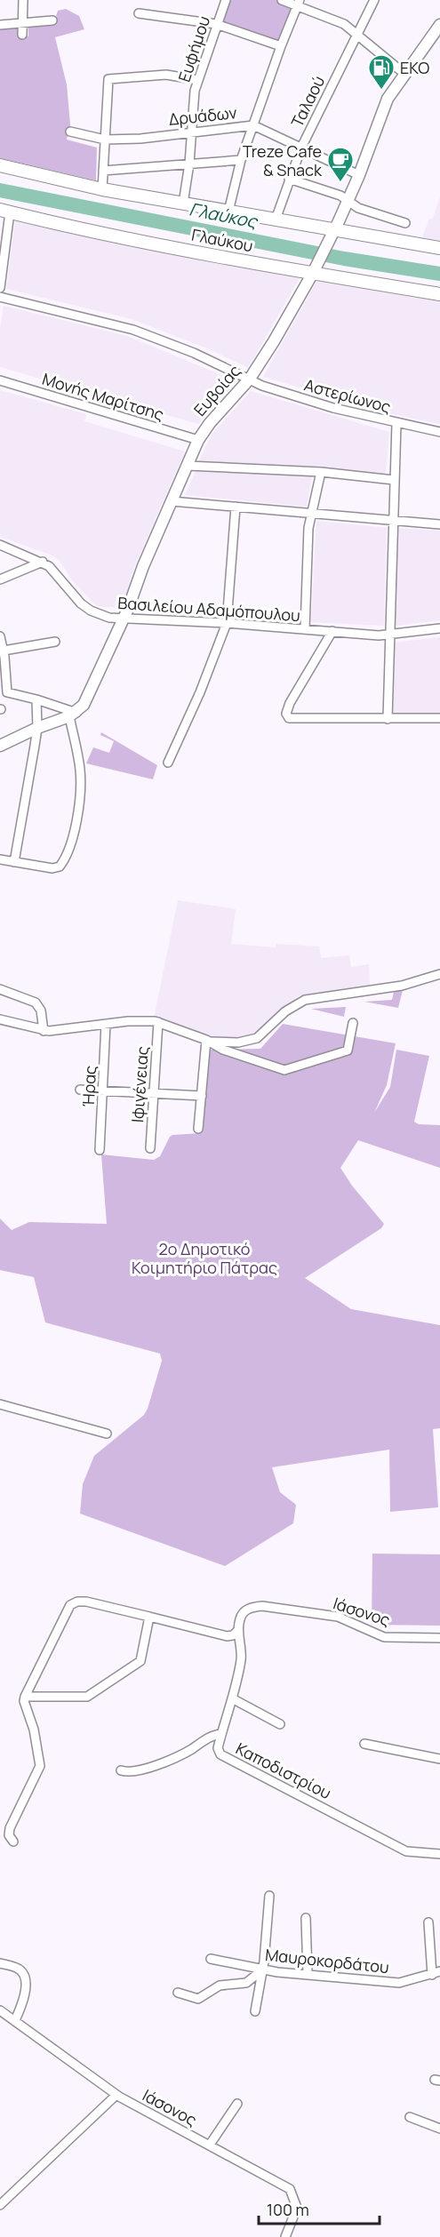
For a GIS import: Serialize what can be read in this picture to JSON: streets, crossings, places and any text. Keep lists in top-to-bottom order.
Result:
{
  "streets": {
    "main road": ["Γλαύκου", "Ευβοίας"],
    "street": [
      "Ευφήμου",
      "Ταλαού",
      "Δρυάδων",
      "Αστερίωνος",
      "Μονής Μαρίτσης",
      "Βασιλείου Αδαμόπουλου",
      "Ιφιγένειας",
      "Ήρας",
      "Ιάσονος",
      "Καποδιστρίου",
      "Μαυροκορδάτου"
    ]
  },
  "crossings": [
    ["Ευφήμου", "Δρυάδων"],
    ["Ευφήμου", "Γλαύκου"],
    ["Ταλαού", "Δρυάδων"],
    ["Ταλαού", "Γλαύκου"],
    ["Δρυάδων", "Ευβοίας"],
    ["Γλαύκου", "Ευβοίας"],
    ["Ευβοίας", "Αστερίωνος"],
    ["Ευβοίας", "Μονής Μαρίτσης"],
    ["Ευβοίας", "Βασιλείου Αδαμόπουλου"],
    ["Ιάσονος", "Καποδιστρίου"]
  ],
  "water": ["Γλαύκος"],
  "parks": ["2o Δημοτικό Κοιμητήριο Πάτρας"],
  "places": {
    "fuel station": ["ΕΚΟ"],
    "cafe": ["Treze Cafe & Snack"]
  },
  "scale_bar": "100 m"
}
